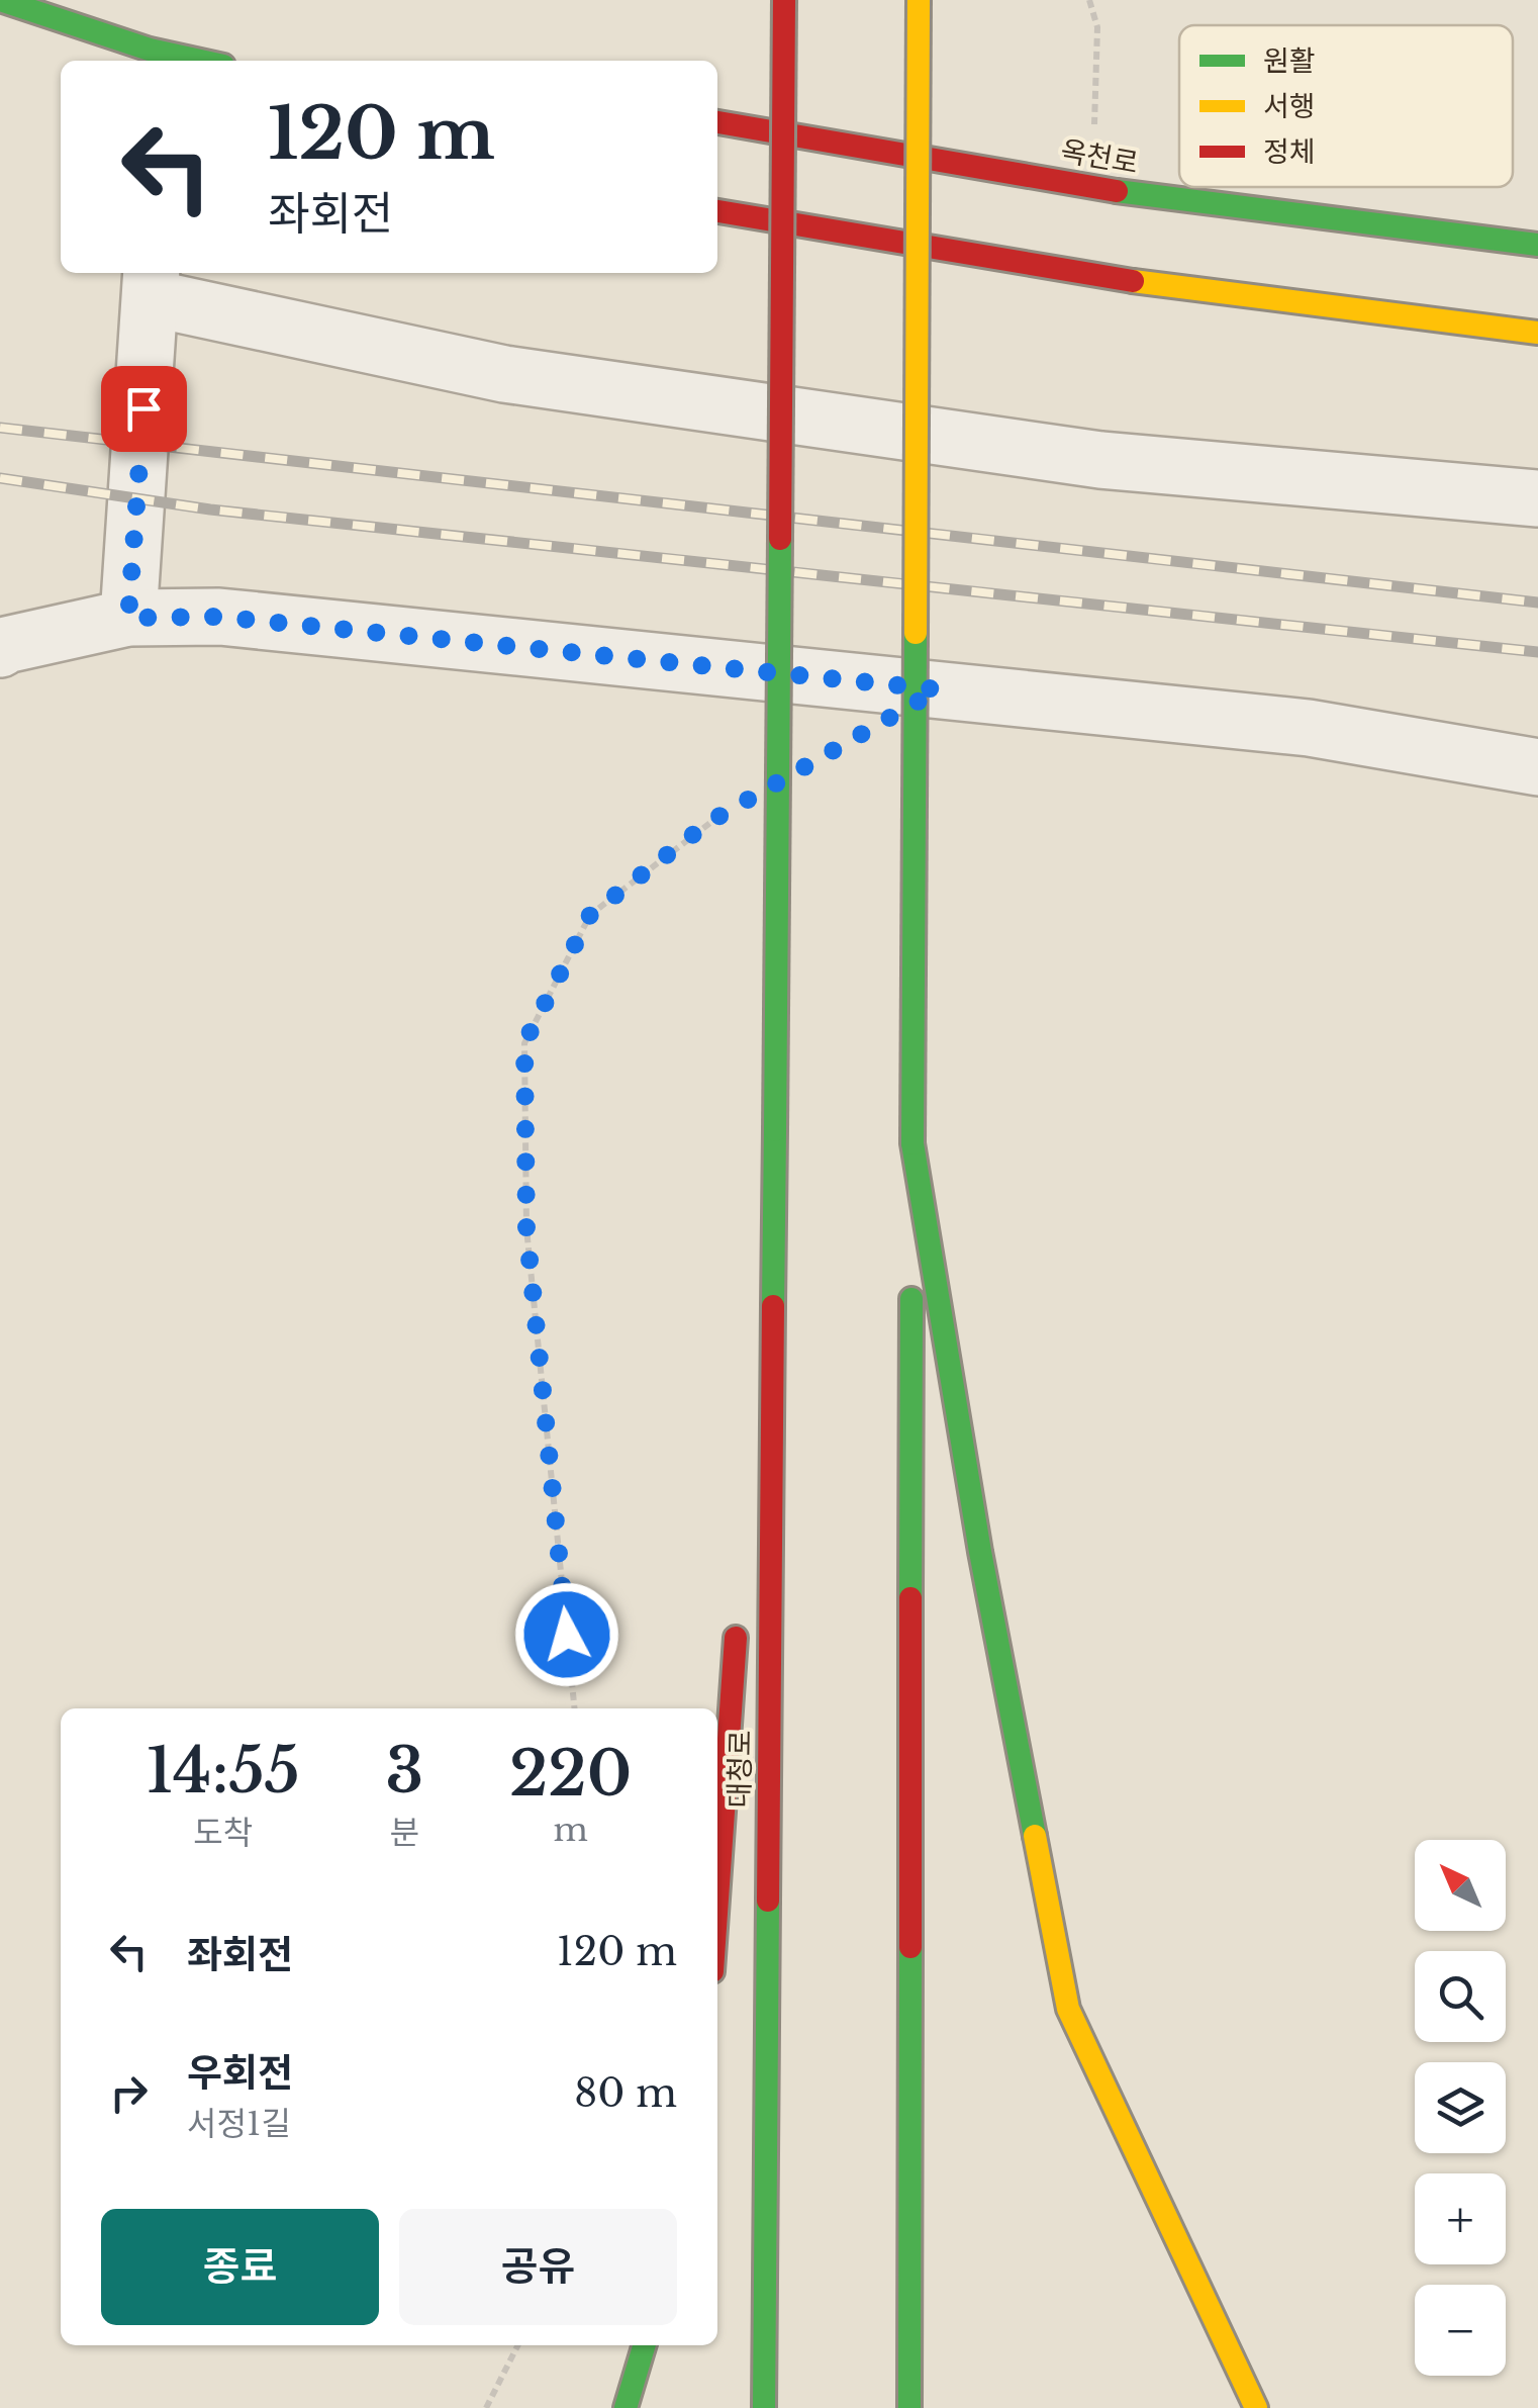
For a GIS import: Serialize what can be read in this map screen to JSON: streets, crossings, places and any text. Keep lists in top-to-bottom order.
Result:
{
  "streets": {
    "main road": ["옥천로", "대청로"]
  },
  "legend": ["원활", "서행", "정체"],
  "north": "top left",
  "page": {
    "turn": ["120 m", "좌회전"],
    "eta": [
      "14:55",
      "도착",
      "3",
      "분",
      "220",
      "m"
    ],
    "map_buttons": ["+", "−"],
    "list": [
      {
        "name": "좌회전",
        "value": "120 m"
      },
      {
        "name": "우회전",
        "note": "서정1길",
        "value": "80 m"
      }
    ],
    "buttons": ["종료", "공유"]
  }
}
